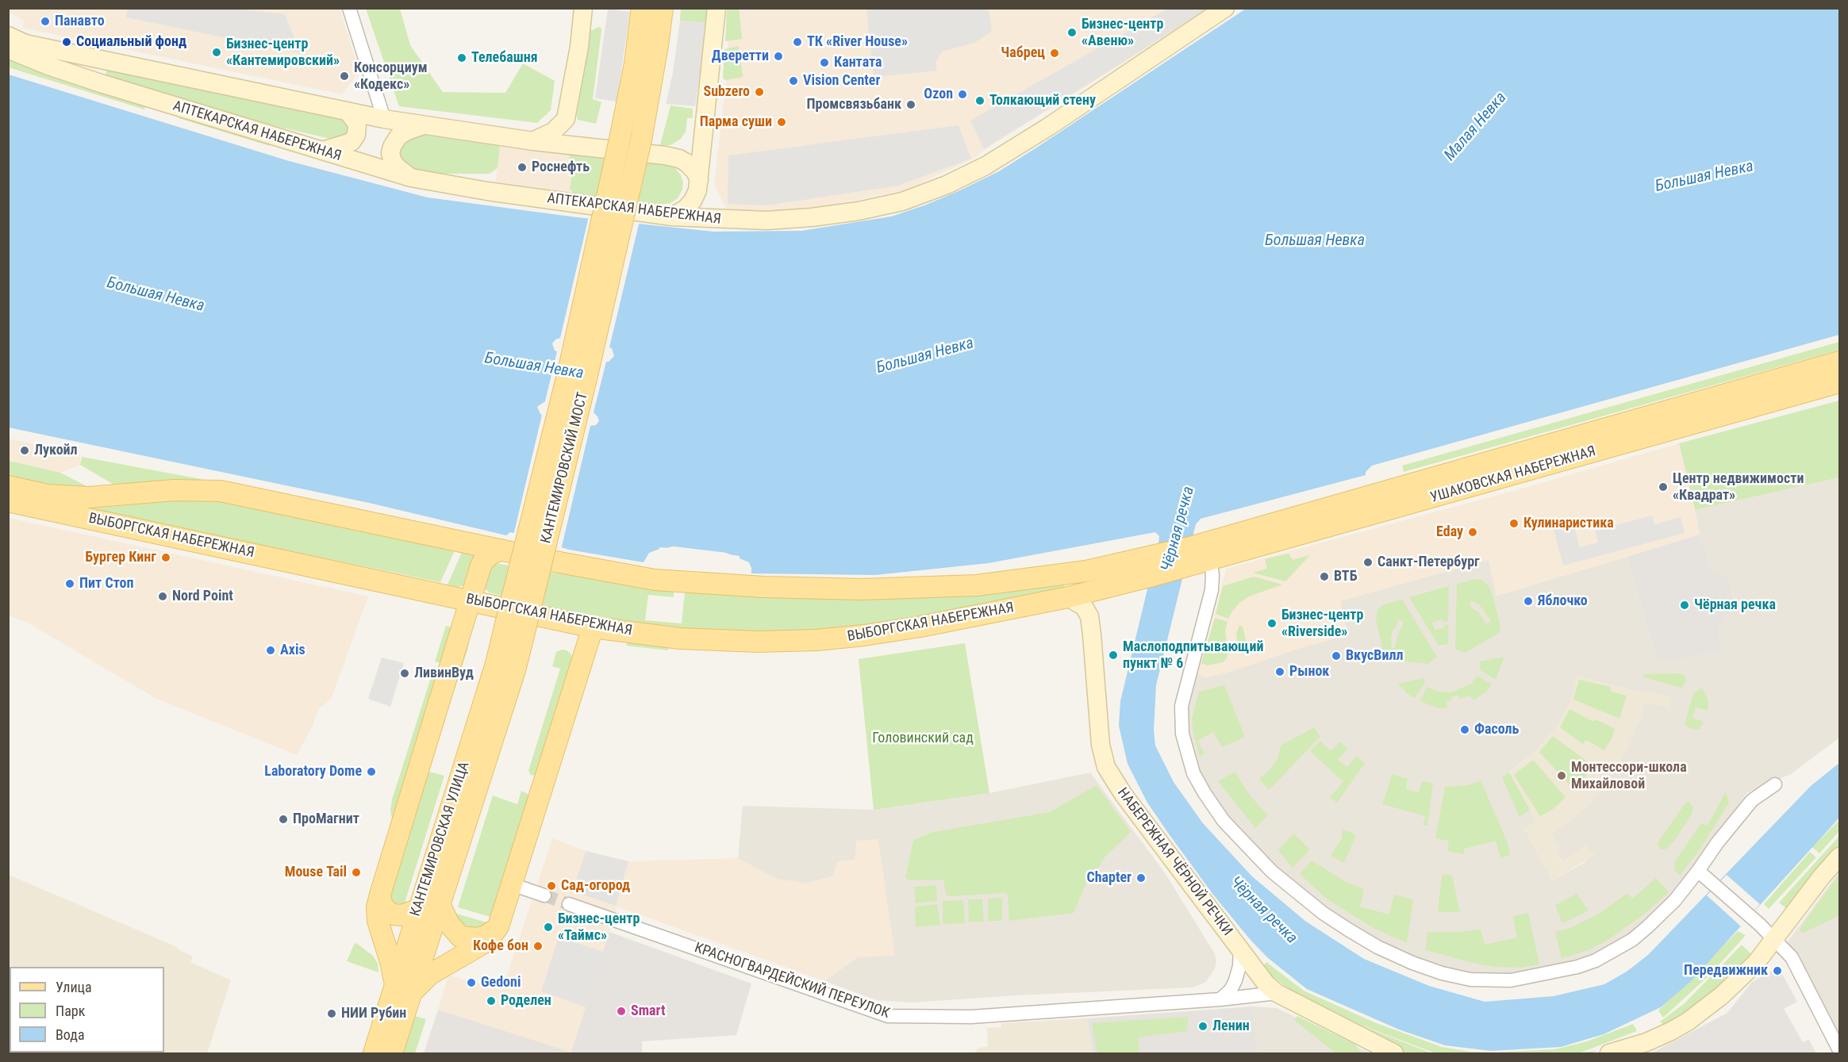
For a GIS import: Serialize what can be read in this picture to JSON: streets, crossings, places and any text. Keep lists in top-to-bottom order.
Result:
{
  "streets": {
    "main road": [
      "КАНТЕМИРОВСКИЙ МОСТ",
      "УШАКОВСКАЯ НАБЕРЕЖНАЯ",
      "ВЫБОРГСКАЯ НАБЕРЕЖНАЯ",
      "КАНТЕМИРОВСКАЯ УЛИЦА"
    ],
    "street": ["АПТЕКАРСКАЯ НАБЕРЕЖНАЯ", "НАБЕРЕЖНАЯ ЧЁРНОЙ РЕЧКИ", "КРАСНОГВАРДЕЙСКИЙ ПЕРЕУЛОК"]
  },
  "crossings": [
    ["КАНТЕМИРОВСКИЙ МОСТ", "КАНТЕМИРОВСКАЯ УЛИЦА"],
    ["УШАКОВСКАЯ НАБЕРЕЖНАЯ", "ВЫБОРГСКАЯ НАБЕРЕЖНАЯ"],
    ["ВЫБОРГСКАЯ НАБЕРЕЖНАЯ", "НАБЕРЕЖНАЯ ЧЁРНОЙ РЕЧКИ"],
    ["НАБЕРЕЖНАЯ ЧЁРНОЙ РЕЧКИ", "КРАСНОГВАРДЕЙСКИЙ ПЕРЕУЛОК"]
  ],
  "water": ["Малая Невка", "Большая Невка", "Чёрная речка"],
  "parks": ["Головинский сад"],
  "places": [
    "Панавто",
    "Бизнес-центр «Авеню»",
    "Социальный фонд",
    "ТК «River House»",
    "Бизнес-центр «Кантемировский»",
    "Чабрец",
    "Дверетти",
    "Телебашня",
    "Кантата",
    "Консорциум «Кодекс»",
    "Vision Center",
    "Subzero",
    "Ozon",
    "Толкающий стену",
    "Промсвязьбанк",
    "Парма суши",
    "Роснефть",
    "Лукойл",
    "Центр недвижимости «Квадрат»",
    "Кулинаристика",
    "Eday",
    "Бургер Кинг",
    "Санкт-Петербург",
    "ВТБ",
    "Пит Стоп",
    "Nord Point",
    "Яблочко",
    "Чёрная речка",
    "Бизнес-центр «Riverside»",
    "Axis",
    "Маслоподпитывающий пункт № 6",
    "ВкусВилл",
    "Рынок",
    "ЛивинВуд",
    "Фасоль",
    "Laboratory Dome",
    "Монтессори-школа Михайловой",
    "ПроМагнит",
    "Mouse Tail",
    "Chapter",
    "Сад-огород",
    "Бизнес-центр «Таймс»",
    "Кофе бон",
    "Передвижник",
    "Gedoni",
    "Роделен",
    "Smart",
    "НИИ Рубин",
    "Ленин"
  ],
  "legend": ["Улица", "Парк", "Вода"]
}
